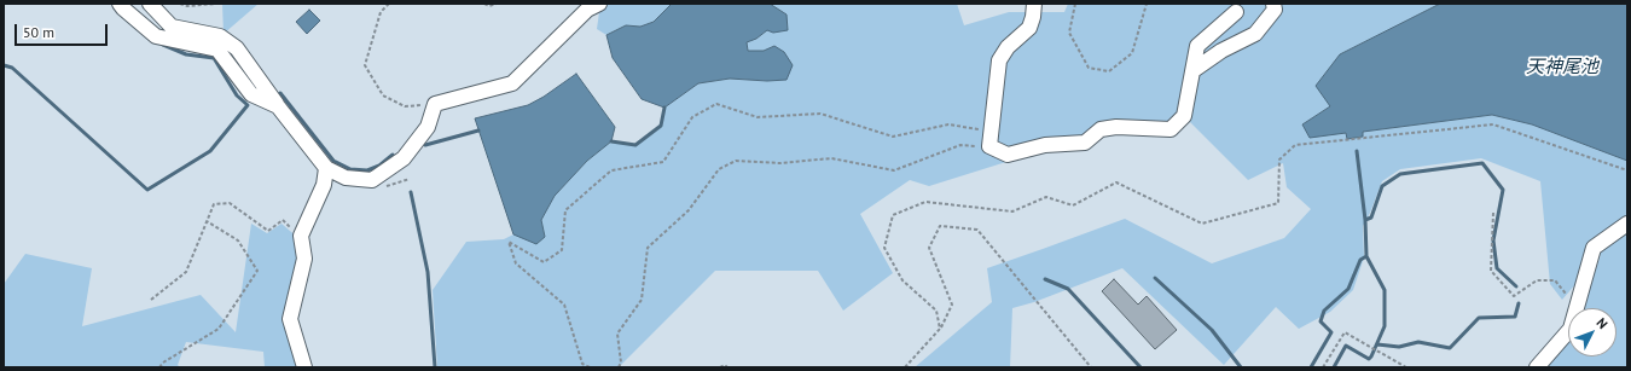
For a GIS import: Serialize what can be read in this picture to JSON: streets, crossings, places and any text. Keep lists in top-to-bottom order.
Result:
{
  "water": ["天神尾池"],
  "scale_bar": "50 m",
  "north": "top right"
}
